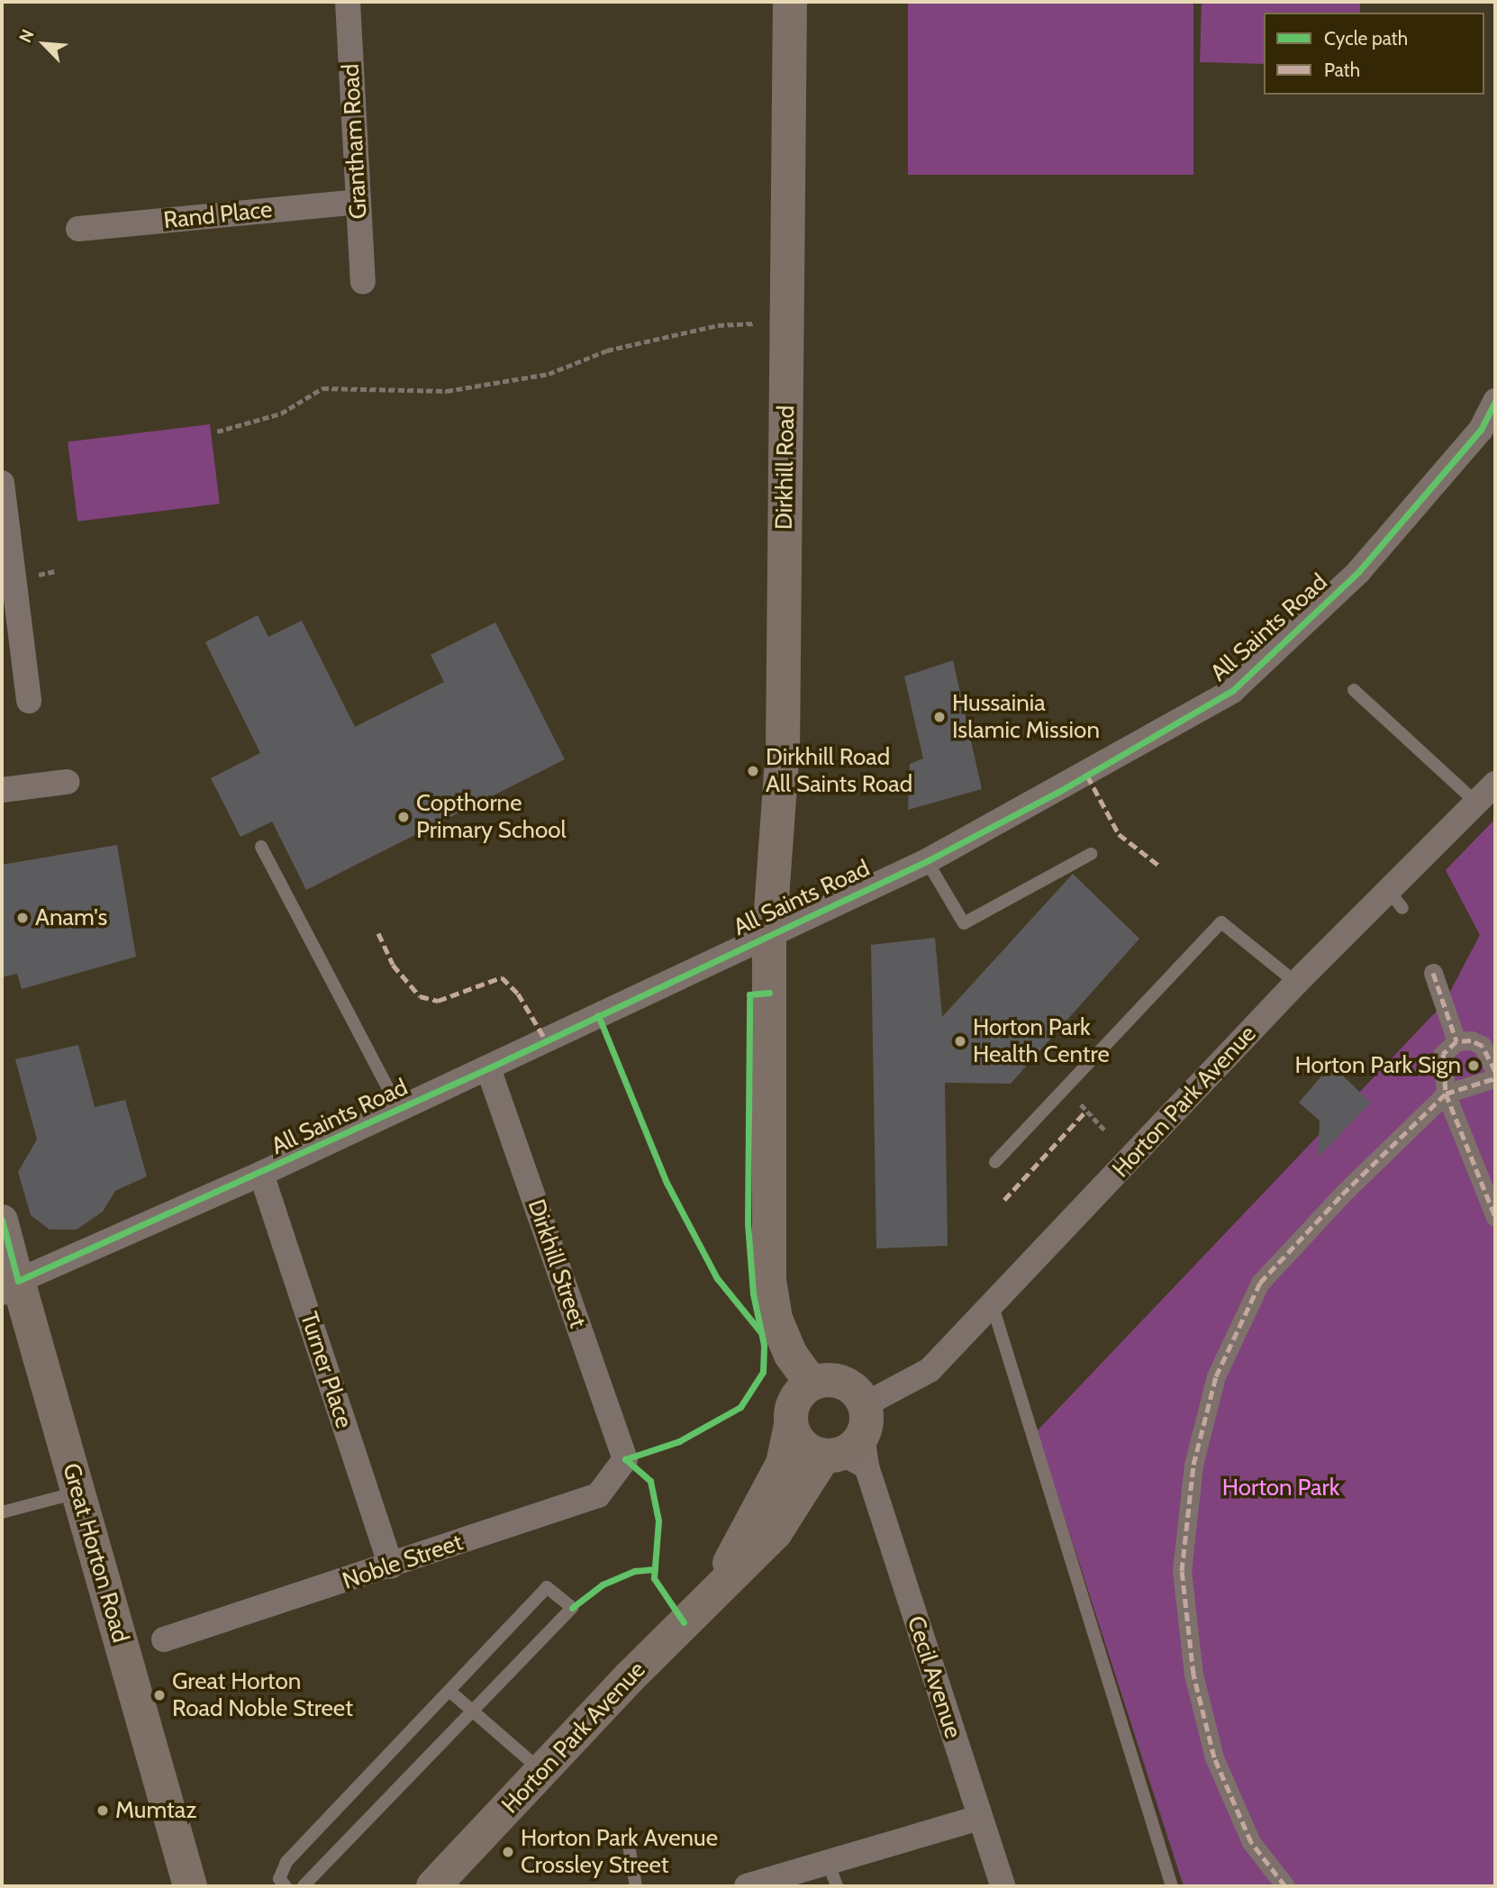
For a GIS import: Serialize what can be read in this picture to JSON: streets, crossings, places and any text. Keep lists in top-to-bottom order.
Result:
{
  "streets": {
    "main road": ["Dirkhill Road", "Horton Park Avenue", "Great Horton Road"],
    "street": [
      "Grantham Road",
      "Rand Place",
      "All Saints Road",
      "Dirkhill Street",
      "Turner Place",
      "Noble Street",
      "Cecil Avenue"
    ]
  },
  "crossings": [
    ["Grantham Road", "Rand Place"],
    ["Dirkhill Road", "All Saints Road"],
    ["Dirkhill Road", "Horton Park Avenue"],
    ["Dirkhill Road", "Cecil Avenue"],
    ["All Saints Road", "Dirkhill Street"],
    ["All Saints Road", "Turner Place"],
    ["All Saints Road", "Great Horton Road"],
    ["Horton Park Avenue", "Cecil Avenue"],
    ["Dirkhill Street", "Noble Street"],
    ["Turner Place", "Noble Street"]
  ],
  "parks": ["Horton Park"],
  "places": [
    "Hussainia Islamic Mission",
    "Dirkhill Road All Saints Road",
    "Copthorne Primary School",
    "Anam's",
    "Horton Park Health Centre",
    "Horton Park Sign",
    "Great Horton Road Noble Street",
    "Mumtaz",
    "Horton Park Avenue Crossley Street"
  ],
  "legend": ["Cycle path", "Path"],
  "north": "top left"
}
